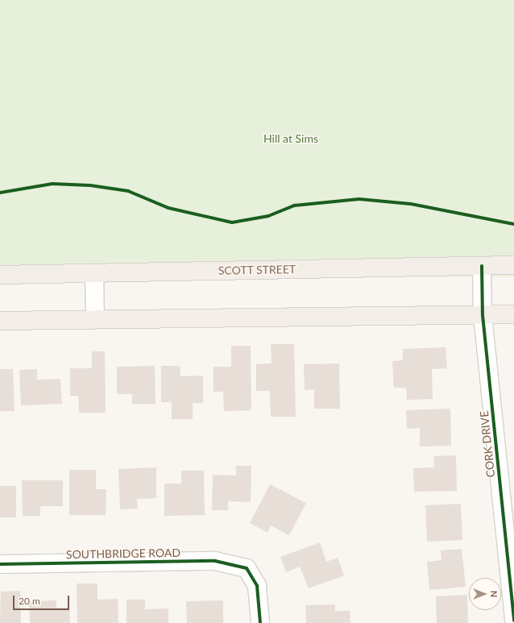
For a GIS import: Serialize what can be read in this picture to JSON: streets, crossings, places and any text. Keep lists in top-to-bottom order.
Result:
{
  "streets": {
    "main road": ["SCOTT STREET"],
    "street": ["CORK DRIVE", "SOUTHBRIDGE ROAD"]
  },
  "crossings": [
    ["SCOTT STREET", "CORK DRIVE"]
  ],
  "parks": ["Hill at Sims"],
  "scale_bar": "20 m",
  "north": "right"
}
